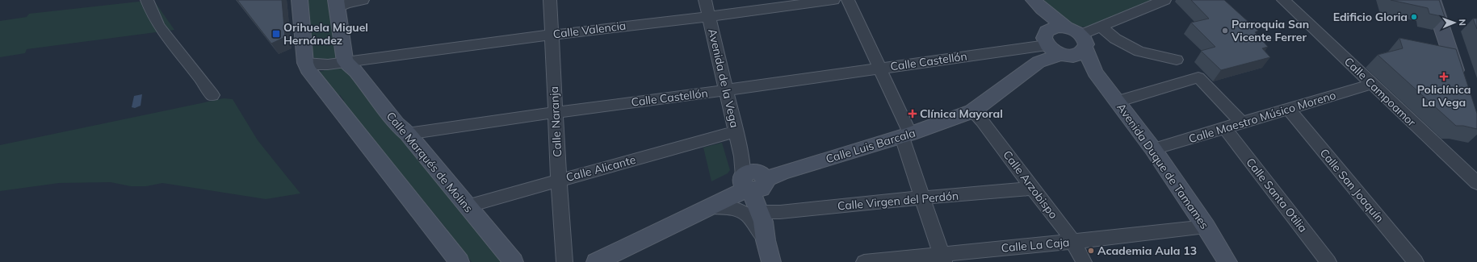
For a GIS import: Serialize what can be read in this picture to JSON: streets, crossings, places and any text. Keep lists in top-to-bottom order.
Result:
{
  "streets": {
    "street": [
      "Calle Valencia",
      "Calle Castellón",
      "Avenida de la Vega",
      "Calle Campoamor",
      "Calle Maestro Músico Moreno",
      "Calle Naranja",
      "Calle Luis Barcala",
      "Calle Marqués de Molins",
      "Avenida Duque de Tamames",
      "Calle Alicante",
      "Calle Arzobispo",
      "Calle San Joaquín",
      "Calle Santa Otilia",
      "Calle Virgen del Perdón",
      "Calle La Caja"
    ]
  },
  "crossings": [
    ["Calle Valencia", "Avenida de la Vega"],
    ["Calle Valencia", "Calle Naranja"],
    ["Calle Valencia", "Calle Marqués de Molins"],
    ["Calle Castellón", "Avenida de la Vega"],
    ["Calle Castellón", "Calle Naranja"],
    ["Calle Castellón", "Calle Luis Barcala"],
    ["Calle Castellón", "Calle Marqués de Molins"],
    ["Calle Castellón", "Avenida Duque de Tamames"],
    ["Avenida de la Vega", "Calle Luis Barcala"],
    ["Avenida de la Vega", "Calle Alicante"],
    ["Avenida de la Vega", "Calle Virgen del Perdón"],
    ["Calle Campoamor", "Calle Maestro Músico Moreno"],
    ["Calle Maestro Músico Moreno", "Avenida Duque de Tamames"],
    ["Calle Maestro Músico Moreno", "Calle San Joaquín"],
    ["Calle Maestro Músico Moreno", "Calle Santa Otilia"],
    ["Calle Naranja", "Calle Alicante"],
    ["Calle Luis Barcala", "Avenida Duque de Tamames"],
    ["Calle Luis Barcala", "Calle Arzobispo"],
    ["Calle Marqués de Molins", "Calle Alicante"],
    ["Avenida Duque de Tamames", "Calle La Caja"],
    ["Calle Arzobispo", "Calle Virgen del Perdón"],
    ["Calle Arzobispo", "Calle La Caja"]
  ],
  "places": {
    "other": ["Edificio Gloria", "Parroquia San Vicente Ferrer", "Academia Aula 13"],
    "transit": ["Orihuela Miguel Hernández"],
    "health": ["Policlínica La Vega", "Clínica Mayoral"]
  },
  "north": "right"
}
